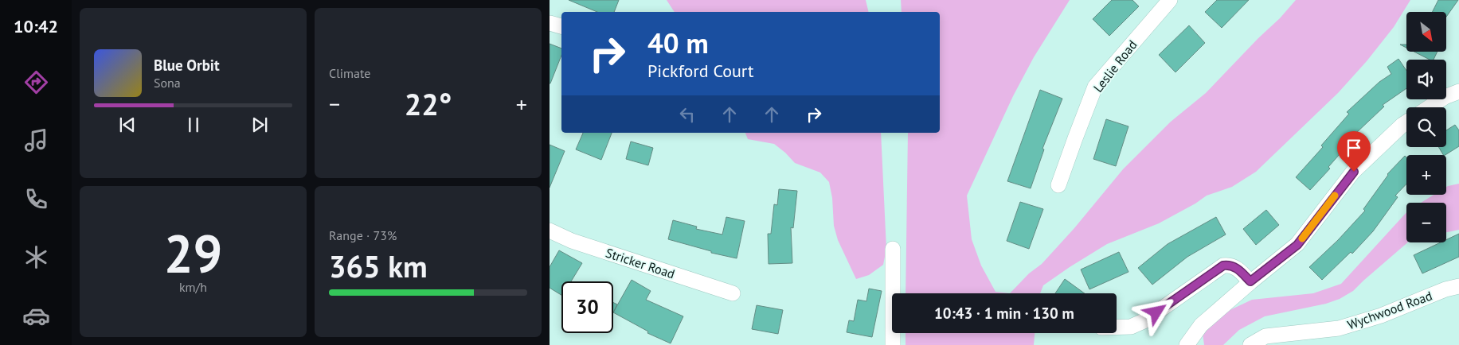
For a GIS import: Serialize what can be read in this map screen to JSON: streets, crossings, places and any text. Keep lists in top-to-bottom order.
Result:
{
  "streets": {
    "street": ["Leslie Road", "Stricker Road", "Wychwood Road"]
  },
  "north": "bottom right",
  "page": {
    "tabs": "10:42",
    "tile": [
      "Climate",
      ["29", "km/h"],
      ["Range · 73%", "365 km"]
    ],
    "map_buttons": ["+", "−"],
    "turn": ["40 m", "Pickford Court"],
    "song": ["Blue Orbit", "Sona"],
    "heat": ["−", "22°", "+"],
    "limit": "30",
    "trip": "10:43 · 1 min · 130 m"
  }
}
